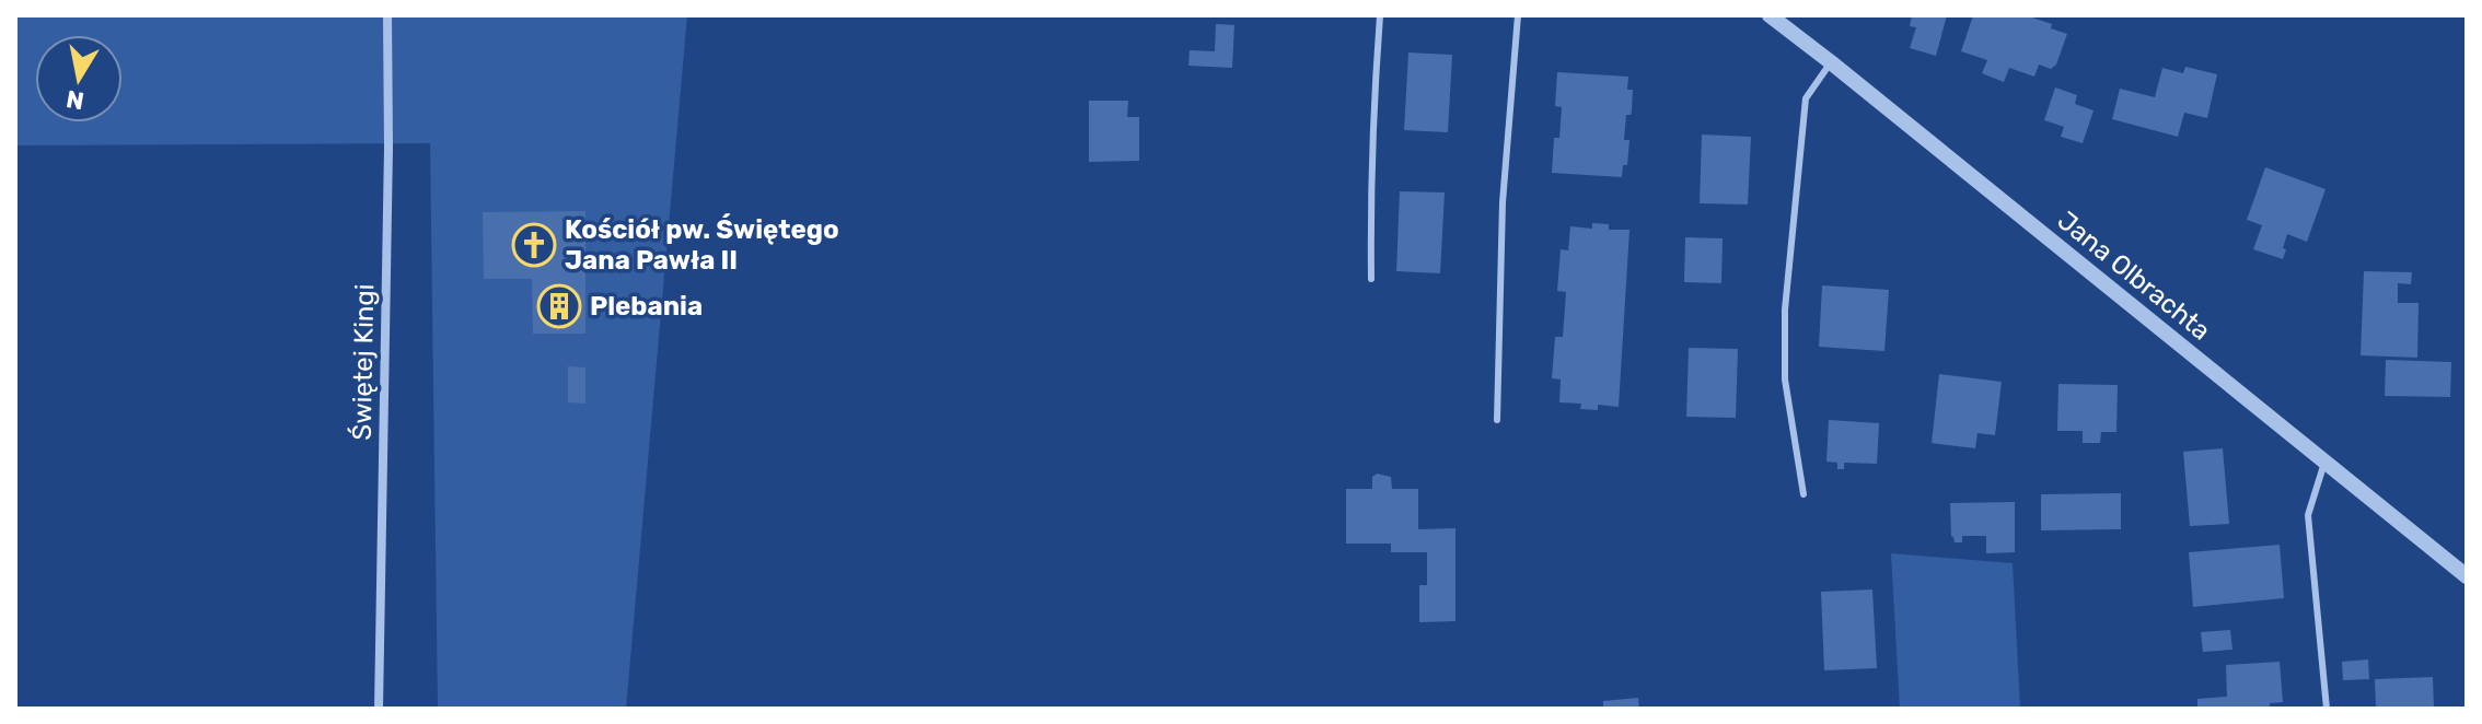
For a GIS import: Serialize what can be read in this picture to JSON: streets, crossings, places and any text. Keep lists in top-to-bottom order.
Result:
{
  "streets": {
    "street": ["Jana Olbrachta", "Świętej Kingi"]
  },
  "places": {
    "church": ["Kościół pw. Świętego Jana Pawła II"],
    "building": ["Plebania"]
  },
  "north": "bottom"
}
